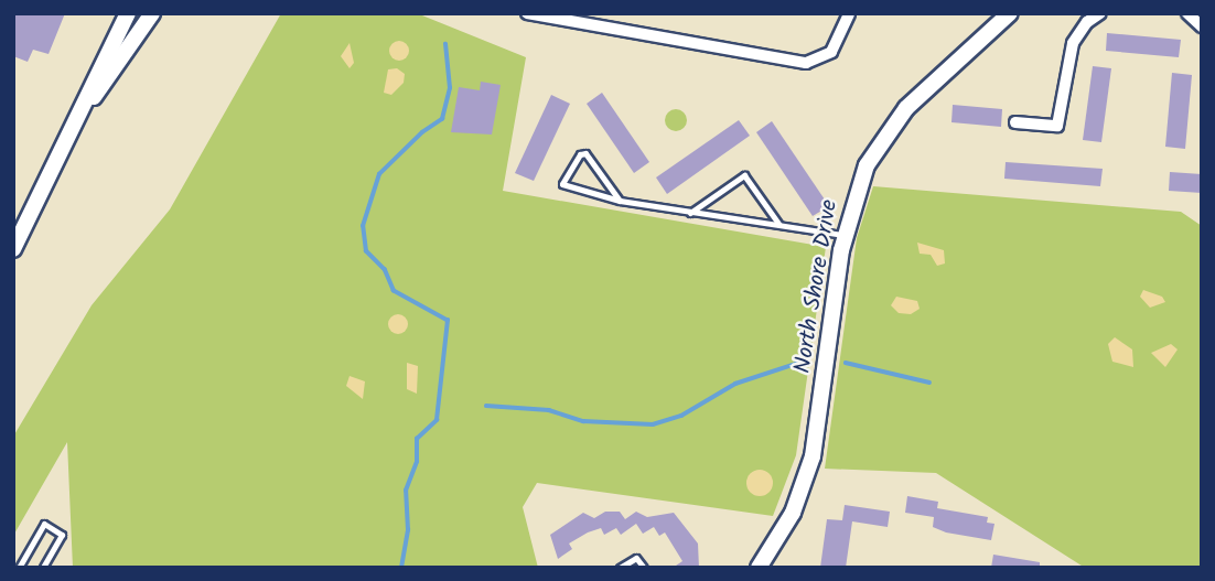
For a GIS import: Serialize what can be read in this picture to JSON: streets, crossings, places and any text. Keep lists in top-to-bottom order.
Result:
{
  "streets": {
    "street": ["North Shore Drive"]
  }
}
